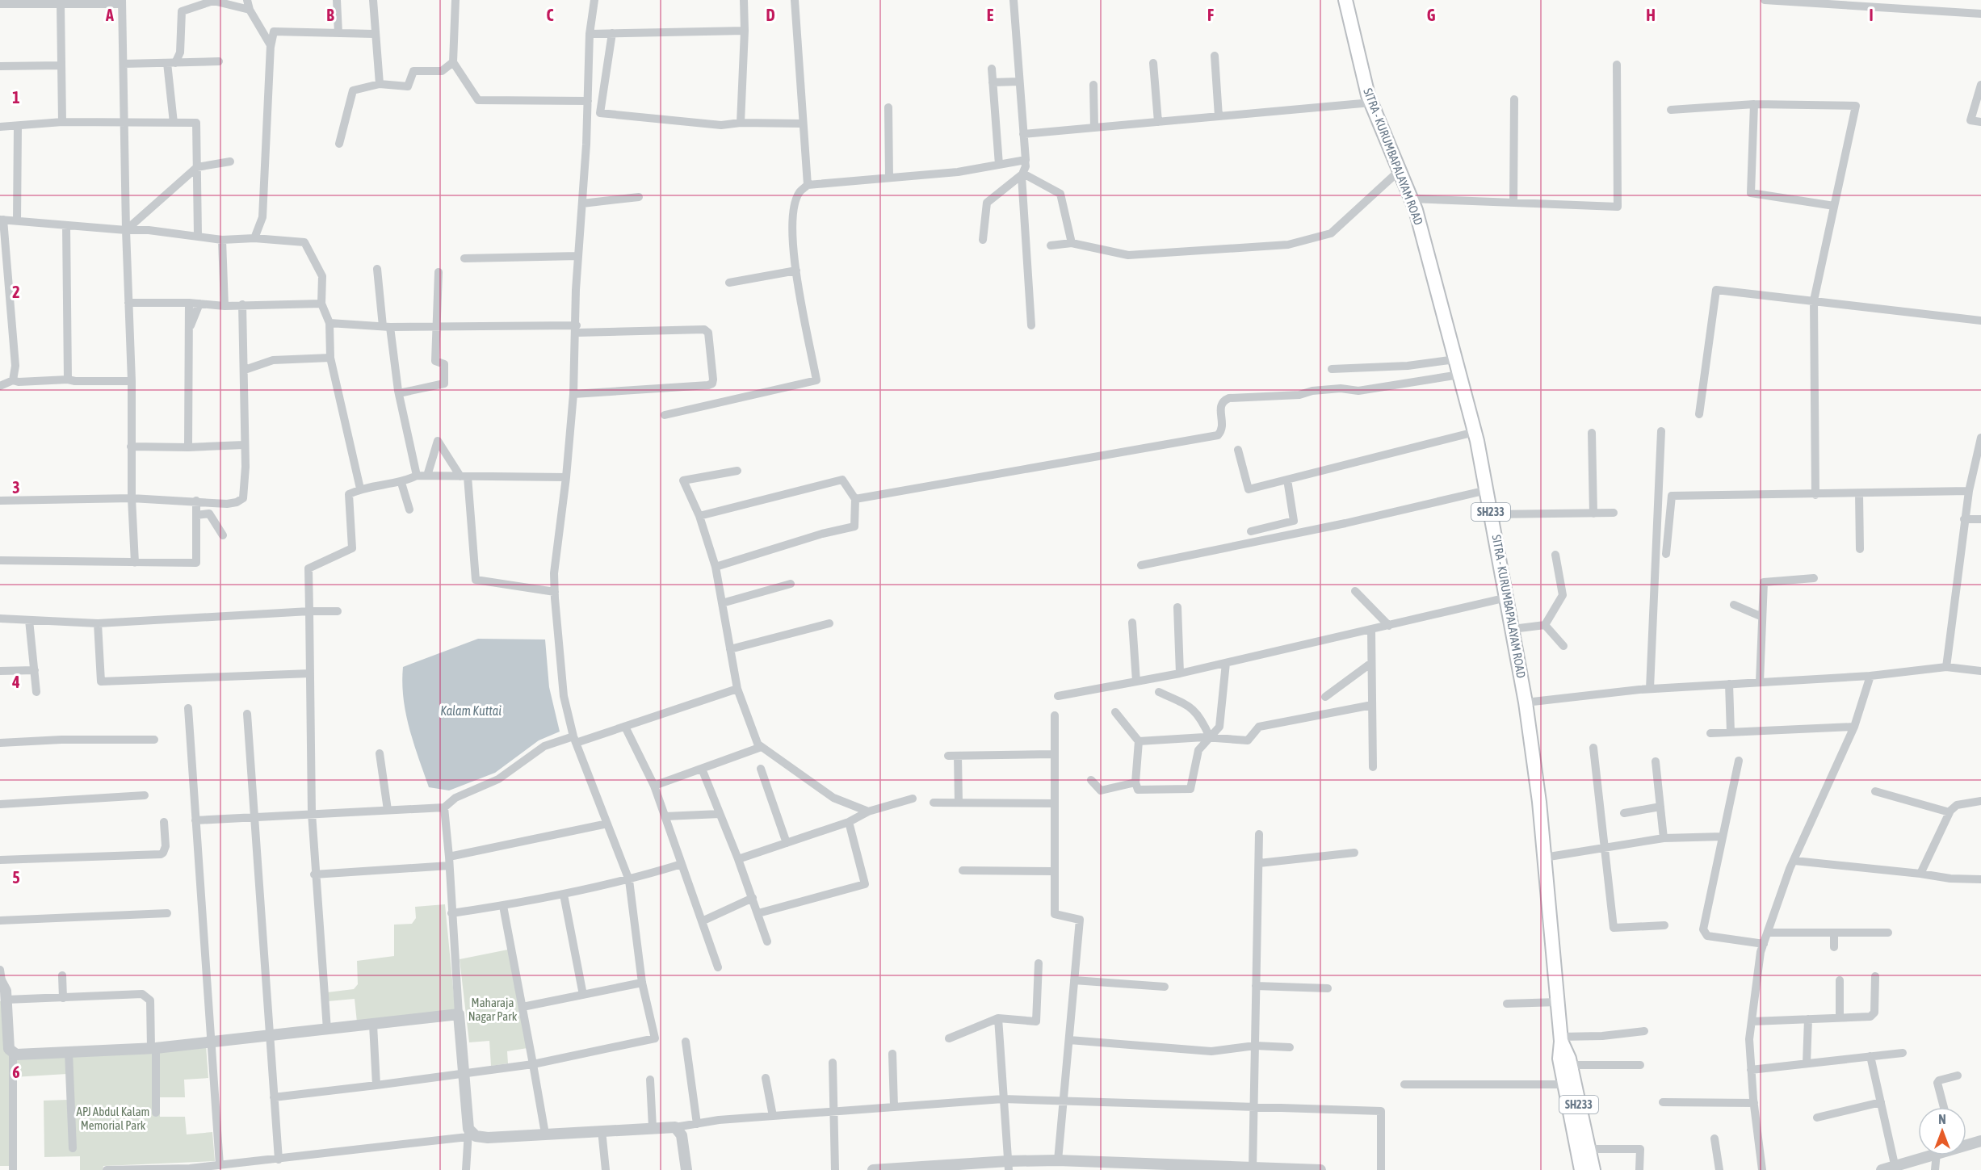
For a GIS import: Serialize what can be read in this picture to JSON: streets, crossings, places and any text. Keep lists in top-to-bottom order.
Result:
{
  "streets": {
    "main road": ["SITRA - KURUMBAPALAYAM ROAD", "SH233"]
  },
  "water": ["Kalam Kuttai"],
  "parks": ["Maharaja Nagar Park", "APJ Abdul Kalam Memorial Park"],
  "north": "top",
  "grid": {
    "columns": [
      "A",
      "B",
      "C",
      "D",
      "E",
      "F",
      "G",
      "H",
      "I"
    ],
    "rows": [
      "1",
      "2",
      "3",
      "4",
      "5",
      "6"
    ]
  }
}
